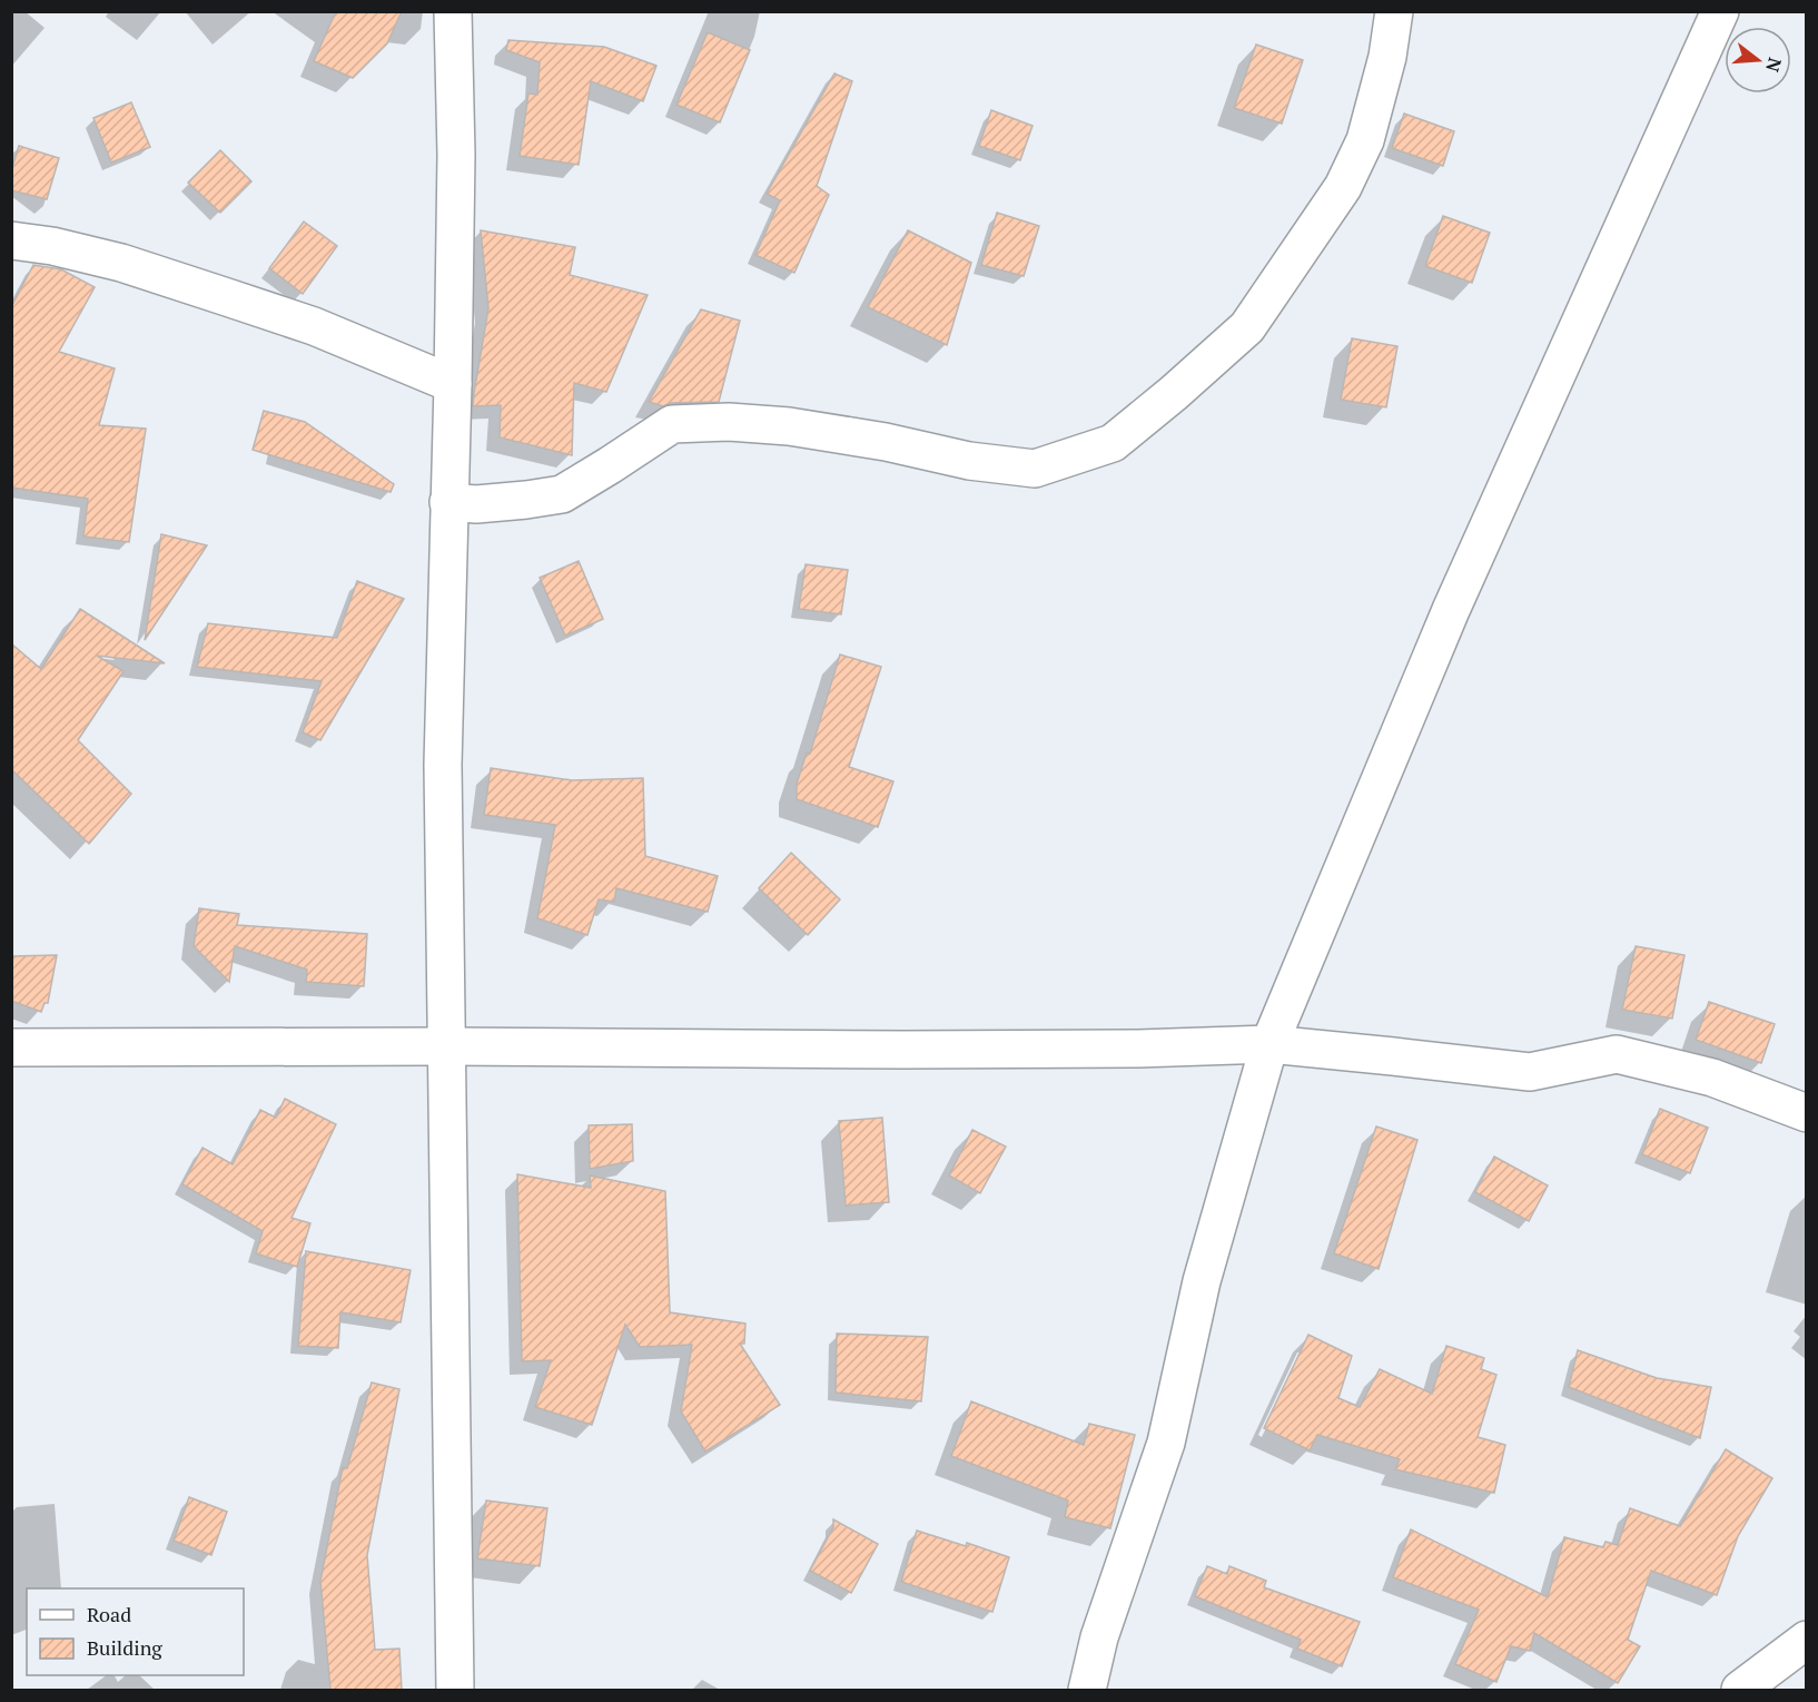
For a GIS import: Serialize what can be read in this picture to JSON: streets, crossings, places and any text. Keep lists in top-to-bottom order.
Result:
{
  "legend": ["Road", "Building"],
  "north": "right"
}
